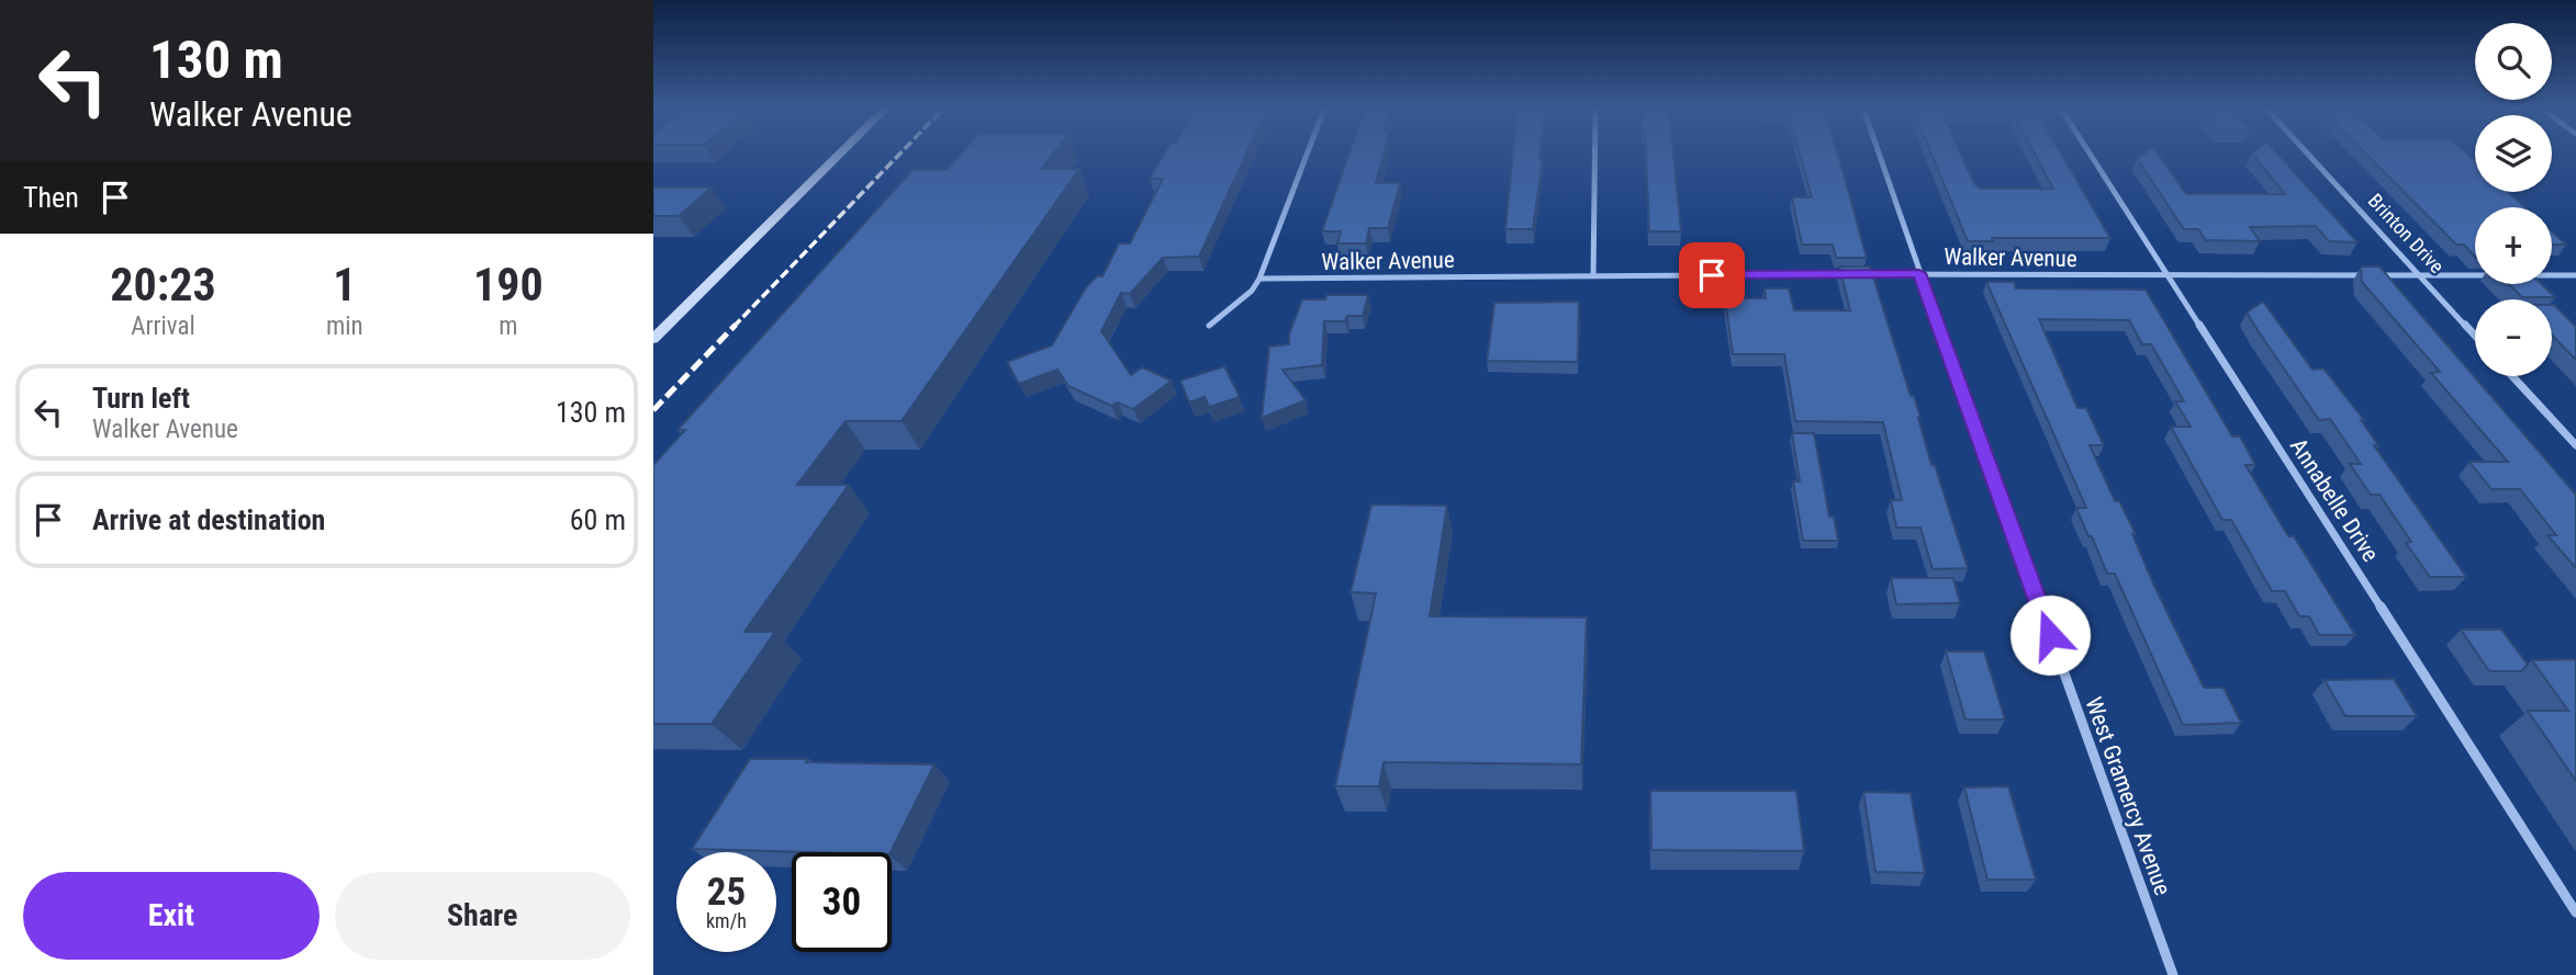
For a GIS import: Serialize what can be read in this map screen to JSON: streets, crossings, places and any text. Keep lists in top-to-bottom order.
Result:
{
  "streets": {
    "street": [
      "Brinton Drive",
      "Walker Avenue",
      "Annabelle Drive",
      "West Gramercy Avenue"
    ]
  },
  "crossings": [
    ["Brinton Drive", "Walker Avenue"],
    ["Walker Avenue", "Annabelle Drive"],
    ["Walker Avenue", "West Gramercy Avenue"]
  ],
  "page": {
    "turn": ["130 m", "Walker Avenue"],
    "map_buttons": ["+", "−"],
    "then": "Then",
    "eta": [
      "20:23",
      "Arrival",
      "1",
      "min",
      "190",
      "m"
    ],
    "list": [
      {
        "name": "Turn left",
        "note": "Walker Avenue",
        "value": "130 m"
      },
      {
        "name": "Arrive at destination",
        "value": "60 m"
      }
    ],
    "speed": "25 km/h",
    "limit": "30",
    "buttons": ["Exit", "Share"]
  }
}
